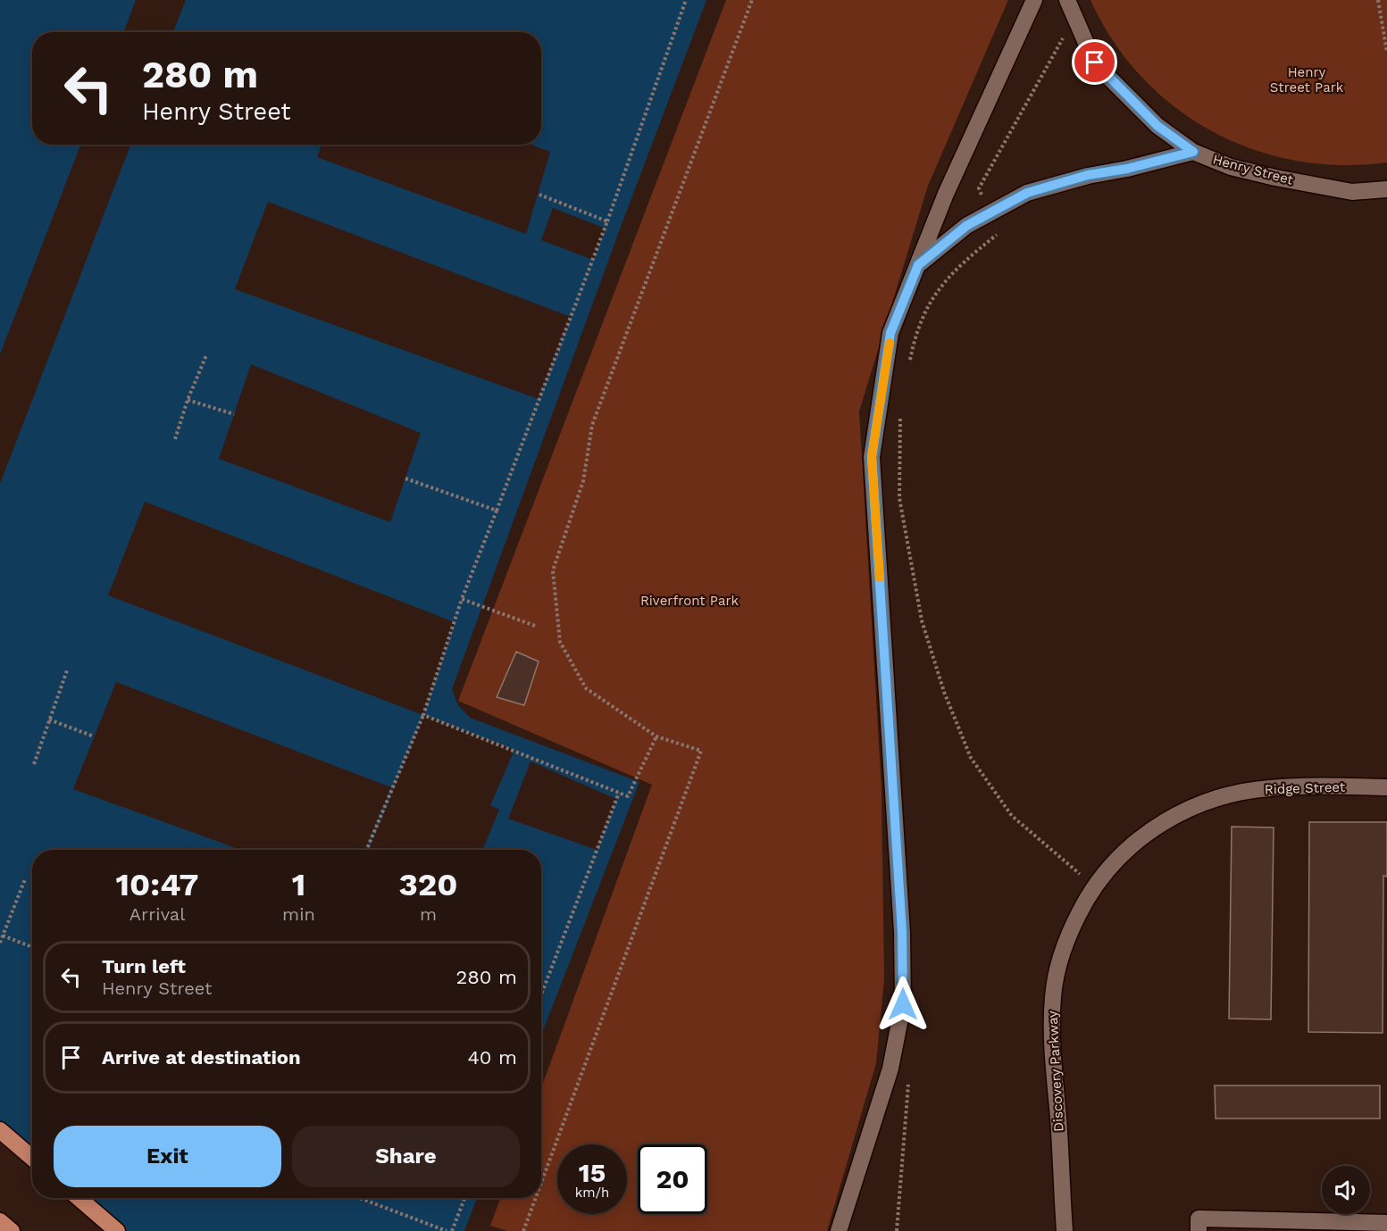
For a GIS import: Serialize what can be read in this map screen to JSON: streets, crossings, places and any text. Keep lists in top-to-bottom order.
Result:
{
  "streets": {
    "street": ["Henry Street", "Ridge Street", "Discovery Parkway"]
  },
  "crossings": [
    ["Ridge Street", "Discovery Parkway"]
  ],
  "parks": ["Henry Street Park", "Riverfront Park"],
  "page": {
    "turn": ["280 m", "Henry Street"],
    "eta": [
      "10:47",
      "Arrival",
      "1",
      "min",
      "320",
      "m"
    ],
    "list": [
      {
        "name": "Turn left",
        "note": "Henry Street",
        "value": "280 m"
      },
      {
        "name": "Arrive at destination",
        "value": "40 m"
      }
    ],
    "buttons": ["Exit", "Share"],
    "speed": "15 km/h",
    "limit": "20"
  }
}
